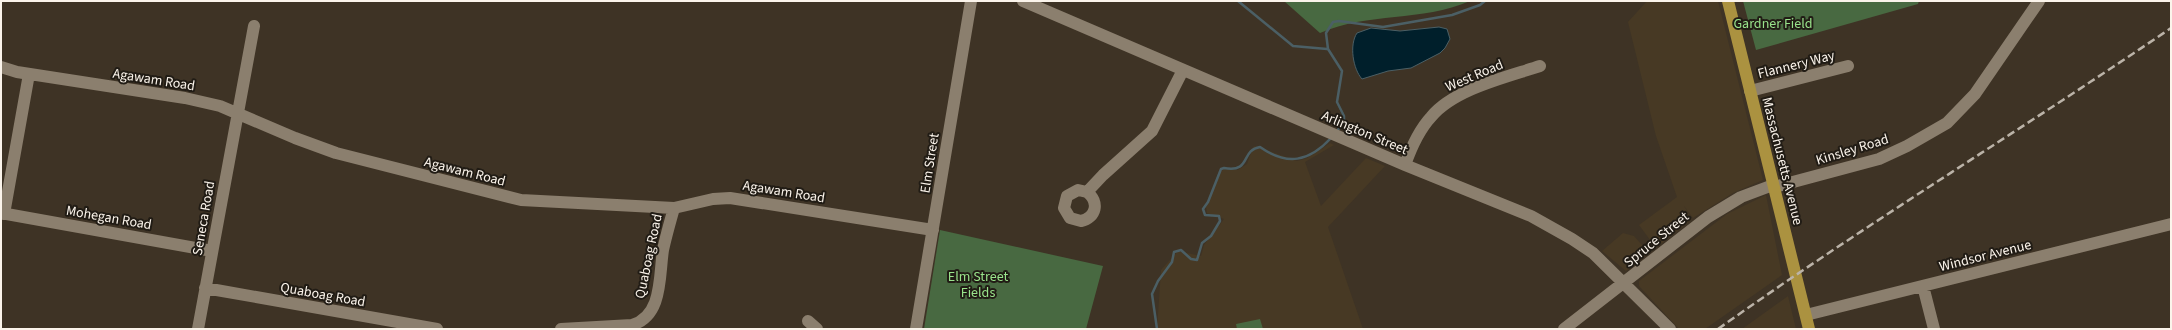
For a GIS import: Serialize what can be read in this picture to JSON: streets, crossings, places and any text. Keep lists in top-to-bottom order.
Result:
{
  "streets": {
    "main road": ["Massachusetts Avenue"],
    "street": [
      "Flannery Way",
      "West Road",
      "Agawam Road",
      "Arlington Street",
      "Kinsley Road",
      "Elm Street",
      "Mohegan Road",
      "Seneca Road",
      "Spruce Street",
      "Windsor Avenue",
      "Quaboag Road"
    ]
  },
  "crossings": [
    ["Flannery Way", "Massachusetts Avenue"],
    ["West Road", "Arlington Street"],
    ["Agawam Road", "Elm Street"],
    ["Agawam Road", "Seneca Road"],
    ["Agawam Road", "Quaboag Road"],
    ["Arlington Street", "Spruce Street"],
    ["Kinsley Road", "Massachusetts Avenue"],
    ["Kinsley Road", "Spruce Street"],
    ["Massachusetts Avenue", "Spruce Street"],
    ["Massachusetts Avenue", "Windsor Avenue"],
    ["Mohegan Road", "Seneca Road"],
    ["Seneca Road", "Quaboag Road"]
  ],
  "parks": ["Gardner Field", "Elm Street Fields"]
}
